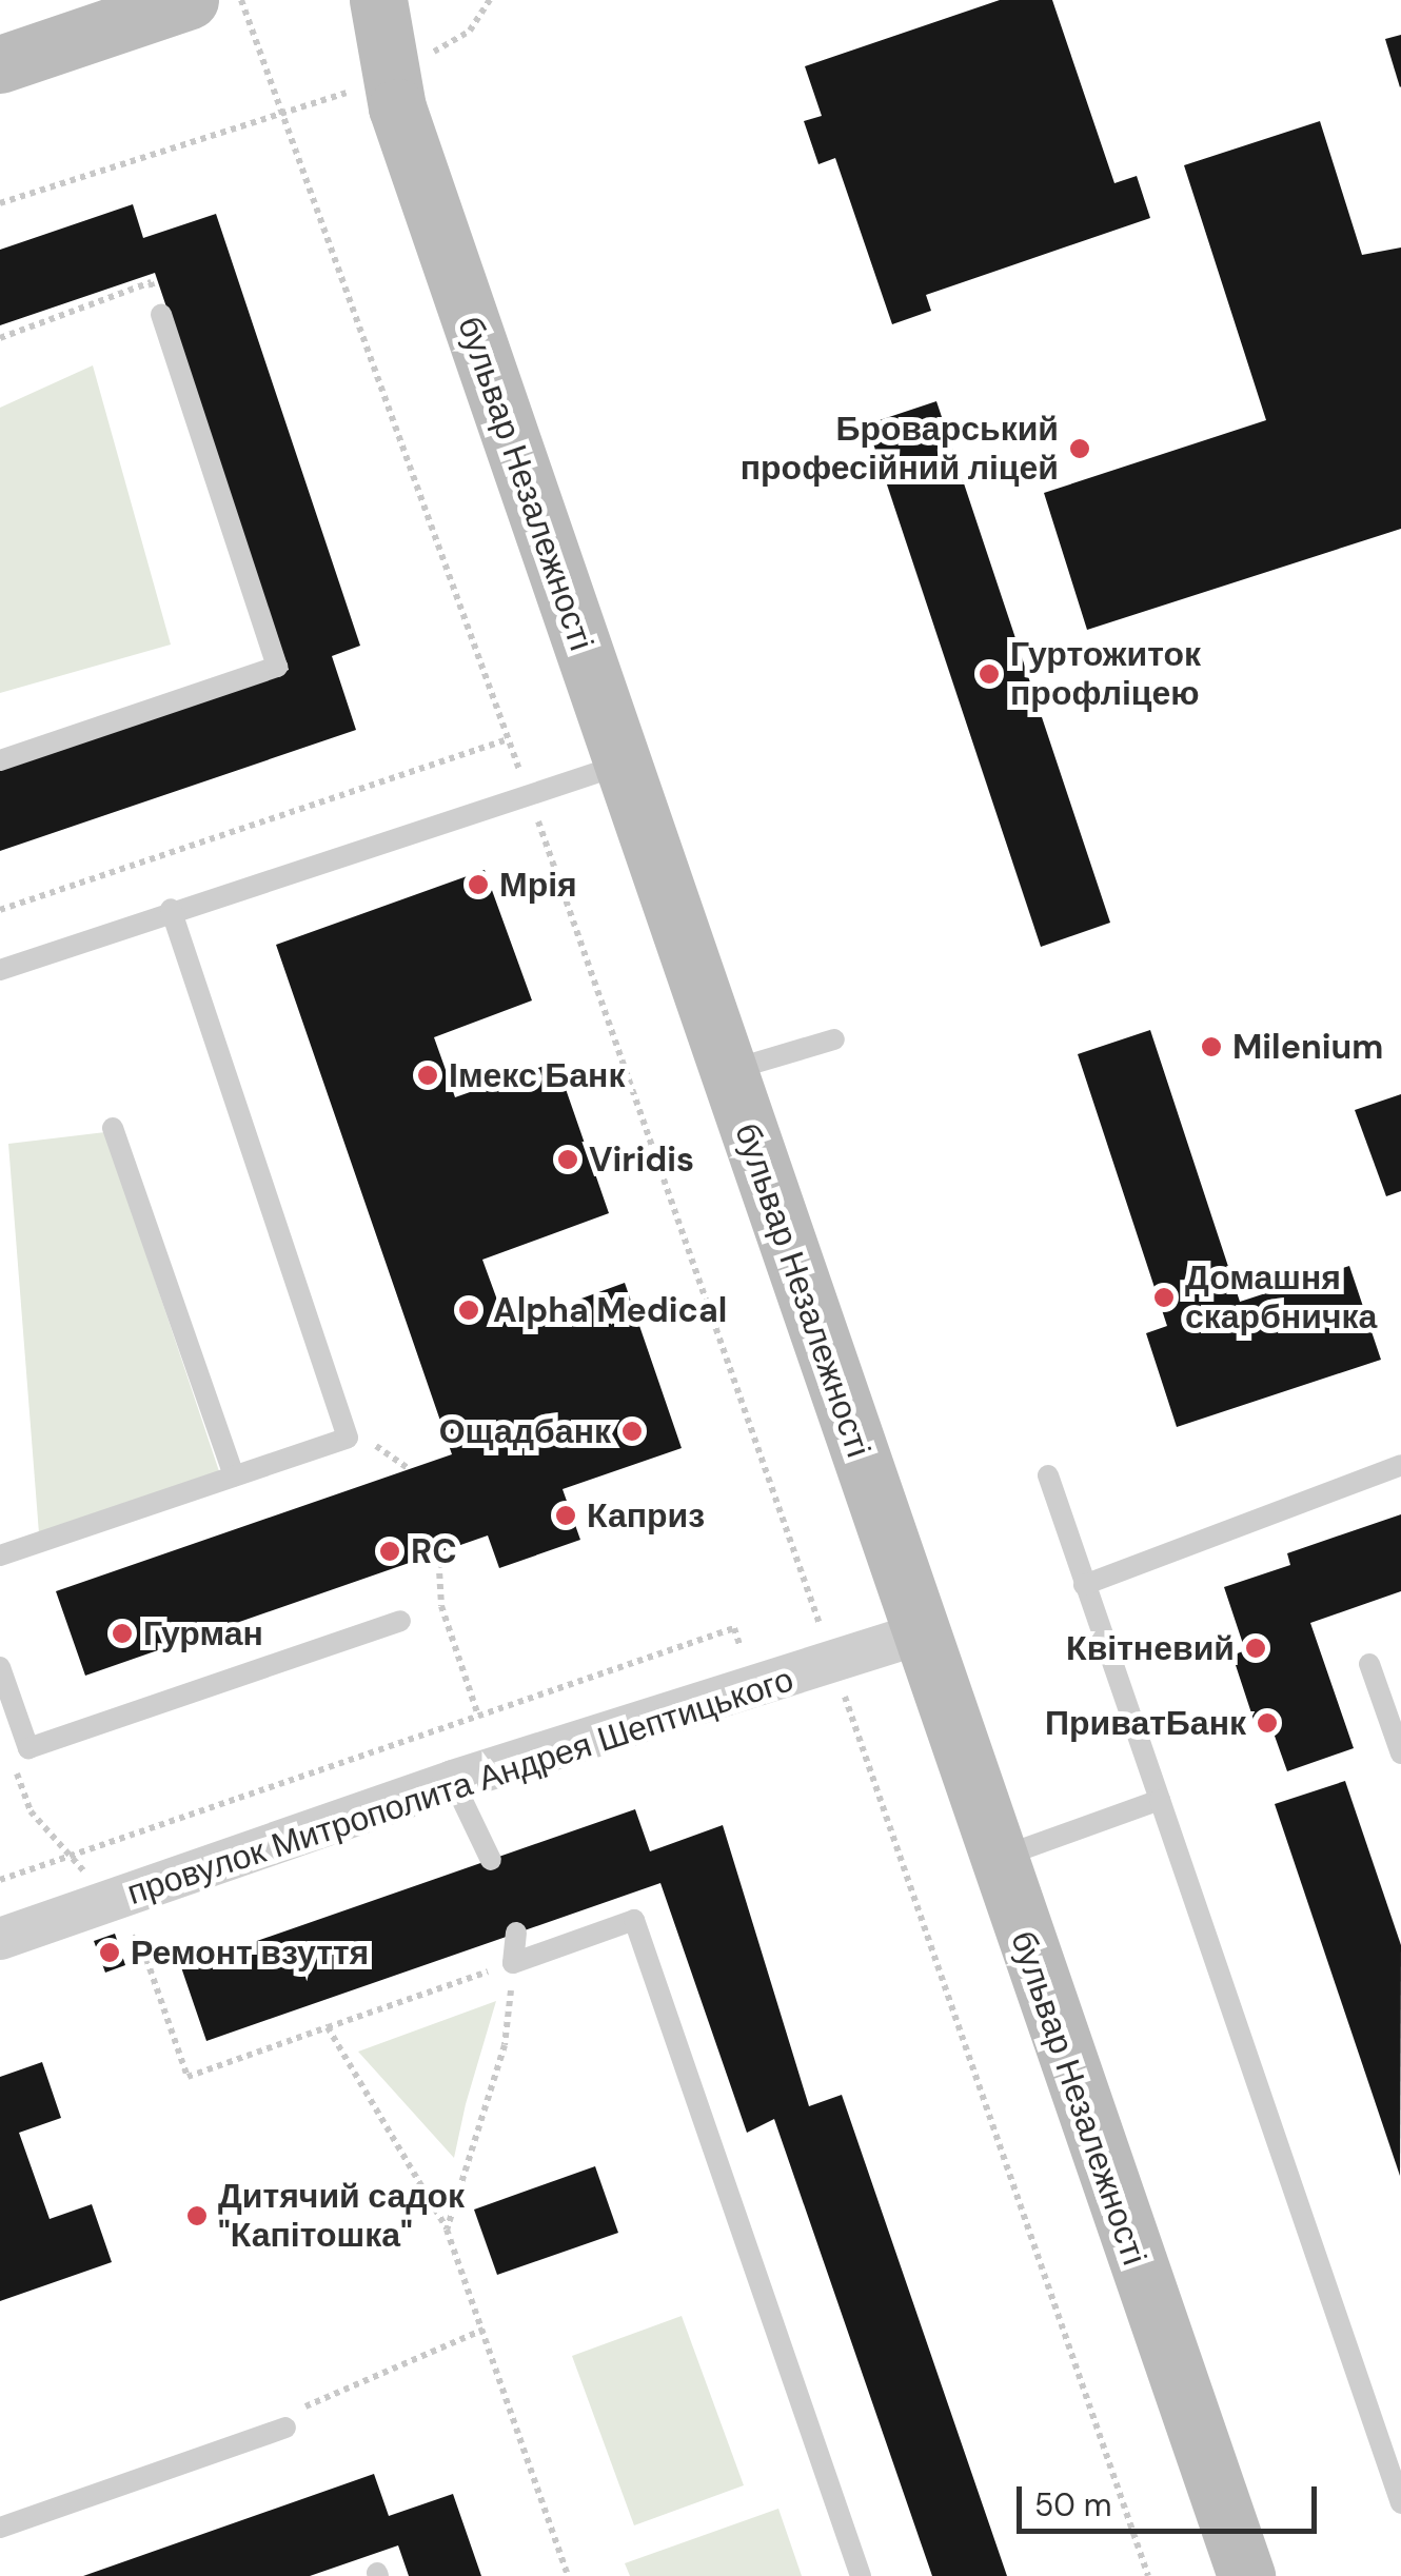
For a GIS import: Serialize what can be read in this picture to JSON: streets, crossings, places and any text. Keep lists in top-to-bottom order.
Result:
{
  "streets": {
    "main road": ["бульвар Незалежності"],
    "street": ["провулок Митрополита Андрея Шептицького"]
  },
  "crossings": [
    ["бульвар Незалежності", "провулок Митрополита Андрея Шептицького"]
  ],
  "places": [
    "Броварський професійний ліцей",
    "Гуртожиток профліцею",
    "Мрія",
    "Milenium",
    "Імекс Банк",
    "Viridis",
    "Домашня скарбничка",
    "Alpha Medical",
    "Ощадбанк",
    "Каприз",
    "RC",
    "Гурман",
    "Квітневий",
    "ПриватБанк",
    "Ремонт взуття",
    "Дитячий садок \"Капітошка\""
  ],
  "scale_bar": "50 m"
}
